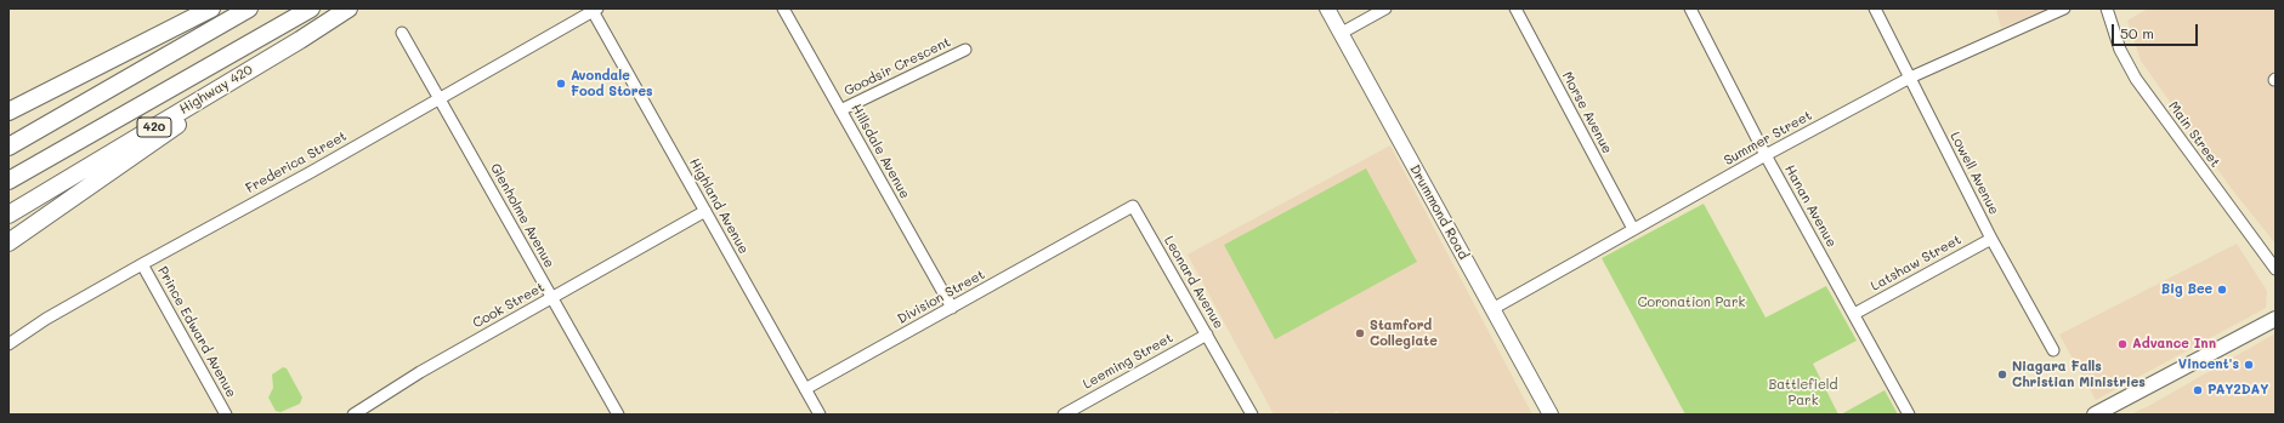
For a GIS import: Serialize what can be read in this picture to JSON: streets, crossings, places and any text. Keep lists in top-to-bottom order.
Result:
{
  "streets": {
    "highway": ["Highway 420", "420"],
    "main road": ["Drummond Road"],
    "street": [
      "Goodsir Crescent",
      "Morse Avenue",
      "Main Street",
      "Summer Street",
      "Hillsdale Avenue",
      "Frederica Street",
      "Lowell Avenue",
      "Highland Avenue",
      "Hanan Avenue",
      "Glenholme Avenue",
      "Latshaw Street",
      "Leonard Avenue",
      "Division Street",
      "Cook Street",
      "Prince Edward Avenue",
      "Leeming Street"
    ]
  },
  "crossings": [
    ["Goodsir Crescent", "Hillsdale Avenue"],
    ["Morse Avenue", "Summer Street"],
    ["Summer Street", "Lowell Avenue"],
    ["Summer Street", "Hanan Avenue"],
    ["Summer Street", "Drummond Road"],
    ["Hillsdale Avenue", "Division Street"],
    ["Frederica Street", "Highland Avenue"],
    ["Frederica Street", "Glenholme Avenue"],
    ["Frederica Street", "Prince Edward Avenue"],
    ["Lowell Avenue", "Latshaw Street"],
    ["Highland Avenue", "Division Street"],
    ["Highland Avenue", "Cook Street"],
    ["Hanan Avenue", "Latshaw Street"],
    ["Glenholme Avenue", "Cook Street"],
    ["Leonard Avenue", "Division Street"],
    ["Leonard Avenue", "Leeming Street"]
  ],
  "parks": ["Coronation Park", "Battlefield Park"],
  "places": [
    "Avondale Food Stores",
    "Big Bee",
    "Stamford Collegiate",
    "Advance Inn",
    "Vincent's",
    "Niagara Falls Christian Ministries",
    "PAY2DAY"
  ],
  "scale_bar": "50 m"
}
